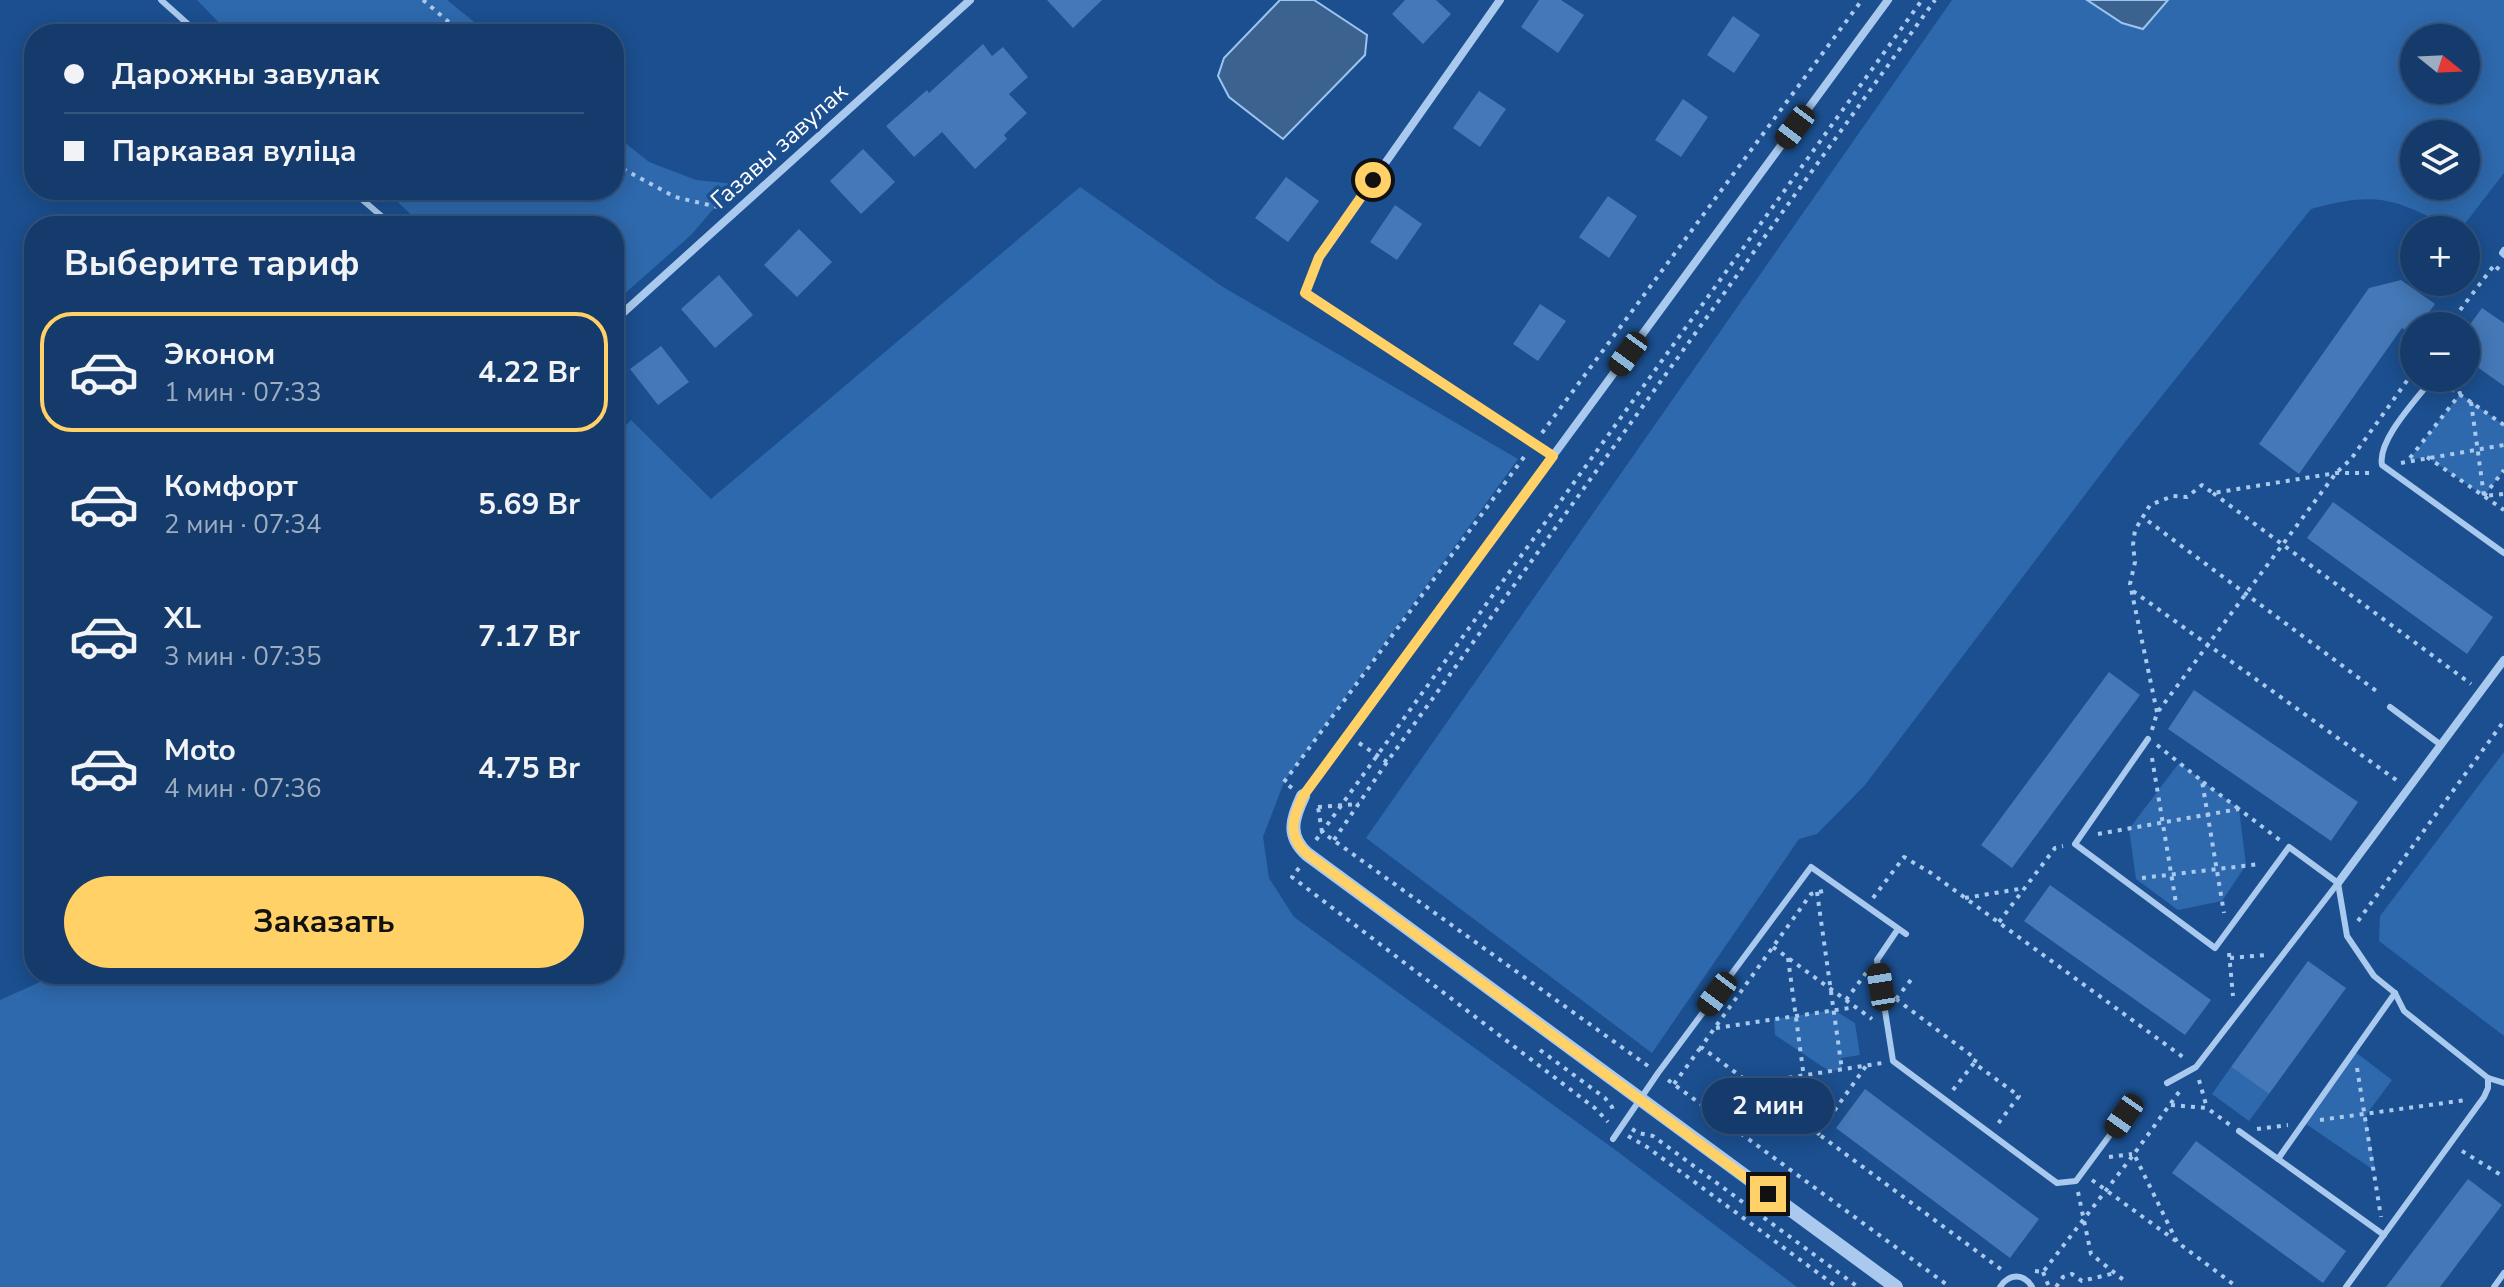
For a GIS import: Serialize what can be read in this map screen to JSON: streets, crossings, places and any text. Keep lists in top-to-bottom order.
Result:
{
  "streets": {
    "street": ["Газавы завулак"]
  },
  "north": "right",
  "page": {
    "map_buttons": ["+", "−"],
    "banner": ["Дарожны завулак", "Паркавая вуліца"],
    "heading": "Выберите тариф",
    "list": [
      {
        "name": "Эконом",
        "note": "1 мин · 07:33",
        "value": "4.22 Br"
      },
      {
        "name": "Комфорт",
        "note": "2 мин · 07:34",
        "value": "5.69 Br"
      },
      {
        "name": "XL",
        "note": "3 мин · 07:35",
        "value": "7.17 Br"
      },
      {
        "name": "Moto",
        "note": "4 мин · 07:36",
        "value": "4.75 Br"
      }
    ],
    "buttons": "Заказать",
    "bubble": "2 мин"
  }
}
